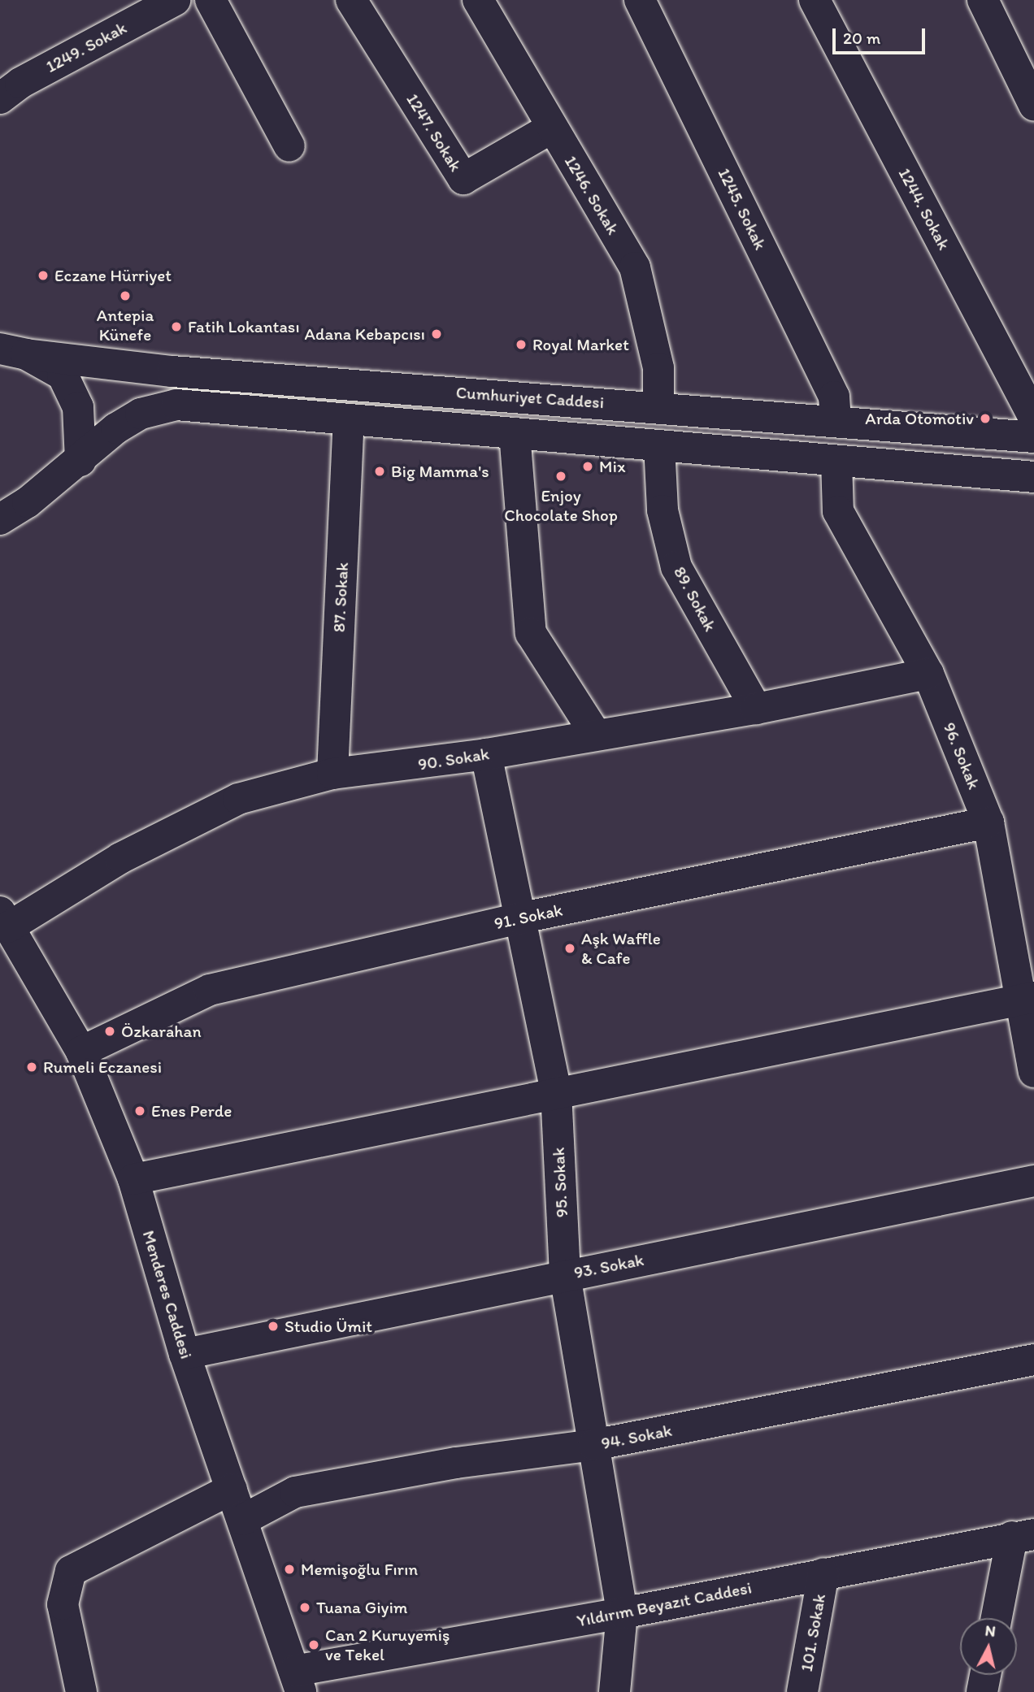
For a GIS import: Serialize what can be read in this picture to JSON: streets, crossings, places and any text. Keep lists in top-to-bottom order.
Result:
{
  "streets": {
    "street": [
      "1249. Sokak",
      "1247. Sokak",
      "1246. Sokak",
      "1245. Sokak",
      "1244. Sokak",
      "Cumhuriyet Caddesi",
      "87. Sokak",
      "89. Sokak",
      "96. Sokak",
      "90. Sokak",
      "91. Sokak",
      "95. Sokak",
      "93. Sokak",
      "Menderes Caddesi",
      "94. Sokak",
      "Yıldırım Beyazıt Caddesi",
      "101. Sokak"
    ]
  },
  "crossings": [
    ["1247. Sokak", "1246. Sokak"],
    ["1246. Sokak", "Cumhuriyet Caddesi"],
    ["1245. Sokak", "Cumhuriyet Caddesi"],
    ["87. Sokak", "90. Sokak"],
    ["89. Sokak", "90. Sokak"],
    ["96. Sokak", "90. Sokak"],
    ["96. Sokak", "91. Sokak"],
    ["90. Sokak", "95. Sokak"],
    ["90. Sokak", "Menderes Caddesi"],
    ["91. Sokak", "95. Sokak"],
    ["91. Sokak", "Menderes Caddesi"],
    ["95. Sokak", "93. Sokak"],
    ["95. Sokak", "94. Sokak"],
    ["95. Sokak", "Yıldırım Beyazıt Caddesi"],
    ["93. Sokak", "Menderes Caddesi"],
    ["Menderes Caddesi", "94. Sokak"],
    ["Menderes Caddesi", "Yıldırım Beyazıt Caddesi"],
    ["Yıldırım Beyazıt Caddesi", "101. Sokak"]
  ],
  "places": [
    "Eczane Hürriyet",
    "Antepia Künefe",
    "Fatih Lokantası",
    "Adana Kebapcısı",
    "Royal Market",
    "Arda Otomotiv",
    "Mix",
    "Big Mamma's",
    "Enjoy Chocolate Shop",
    "Aşk Waffle & Cafe",
    "Özkarahan",
    "Rumeli Eczanesi",
    "Enes Perde",
    "Studio Ümit",
    "Memişoğlu Fırın",
    "Tuana Giyim",
    "Can 2 Kuruyemiş ve Tekel"
  ],
  "scale_bar": "20 m",
  "north": "top"
}
